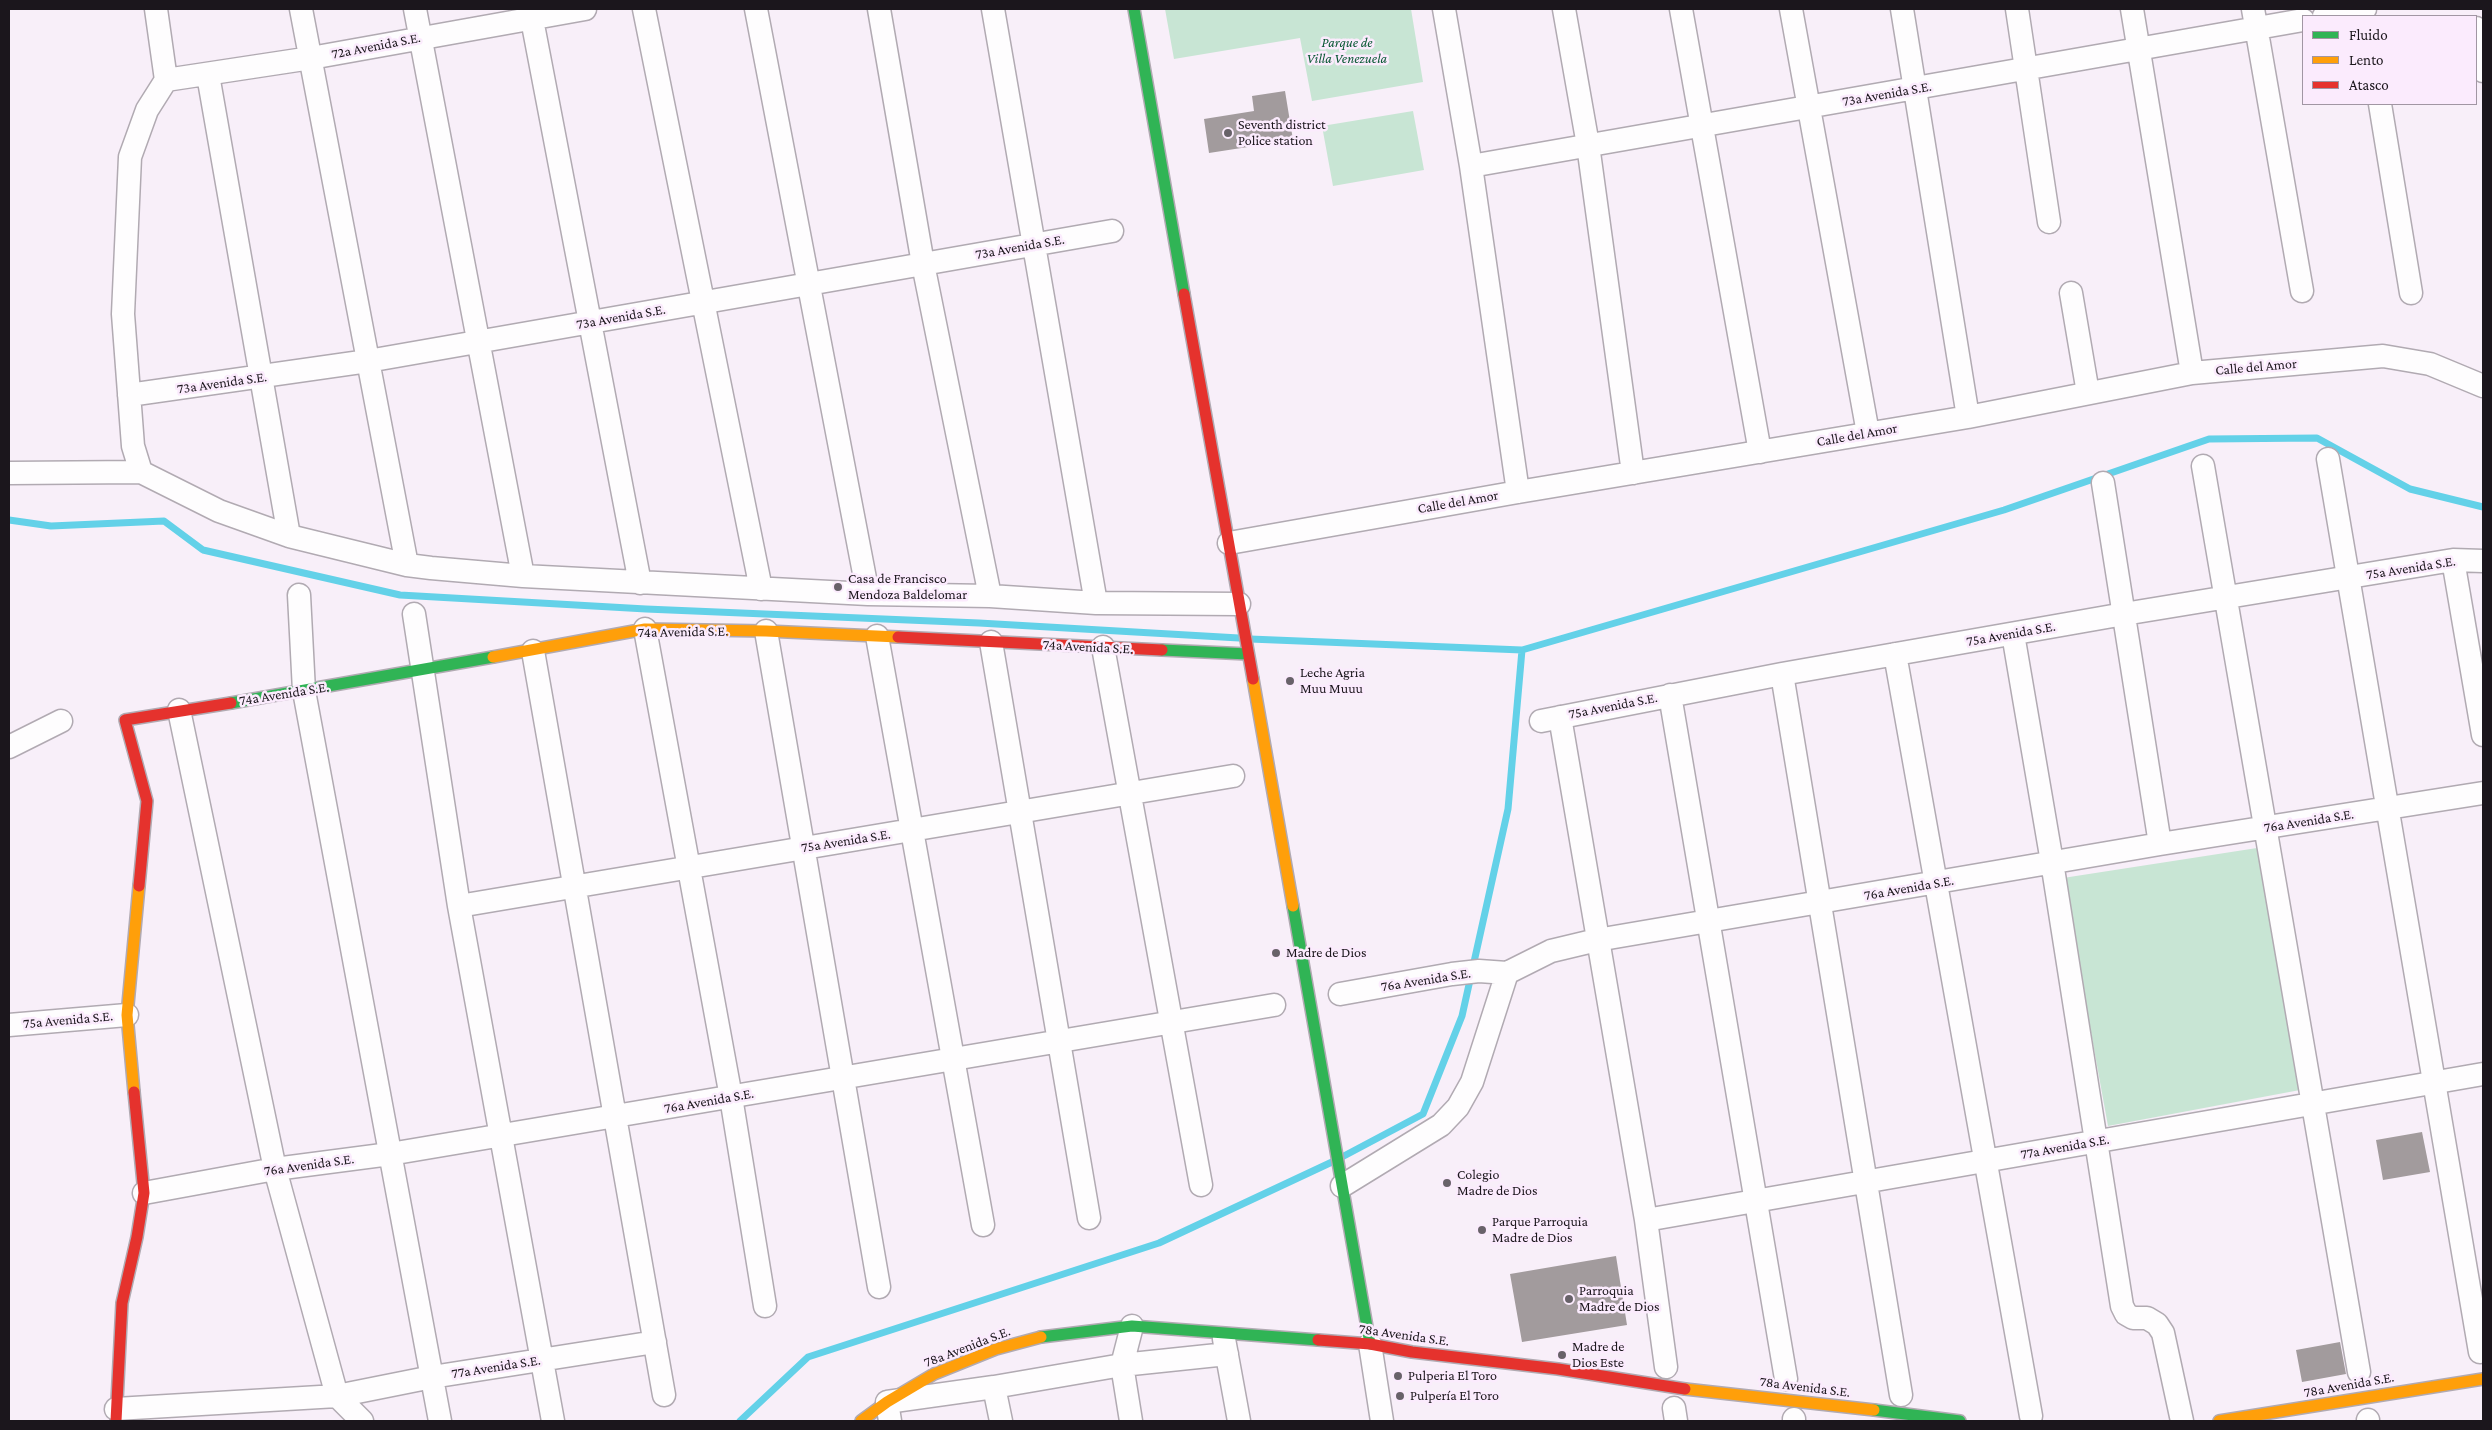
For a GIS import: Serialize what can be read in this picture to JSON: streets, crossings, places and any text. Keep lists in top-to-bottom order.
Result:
{
  "streets": {
    "street": [
      "72a Avenida S.E.",
      "73a Avenida S.E.",
      "Calle del Amor",
      "75a Avenida S.E.",
      "74a Avenida S.E.",
      "76a Avenida S.E.",
      "77a Avenida S.E.",
      "78a Avenida S.E."
    ]
  },
  "crossings": [
    ["75a Avenida S.E.", "74a Avenida S.E."],
    ["75a Avenida S.E.", "76a Avenida S.E."]
  ],
  "parks": ["Parque de Villa Venezuela"],
  "places": [
    "Seventh district Police station",
    "Casa de Francisco Mendoza Baldelomar",
    "Leche Agria Muu Muuu",
    "Madre de Dios",
    "Colegio Madre de Dios",
    "Parque Parroquia Madre de Dios",
    "Parroquia Madre de Dios",
    "Madre de Dios Este",
    "Pulperia El Toro",
    "Pulpería El Toro"
  ],
  "legend": ["Fluido", "Lento", "Atasco"]
}
